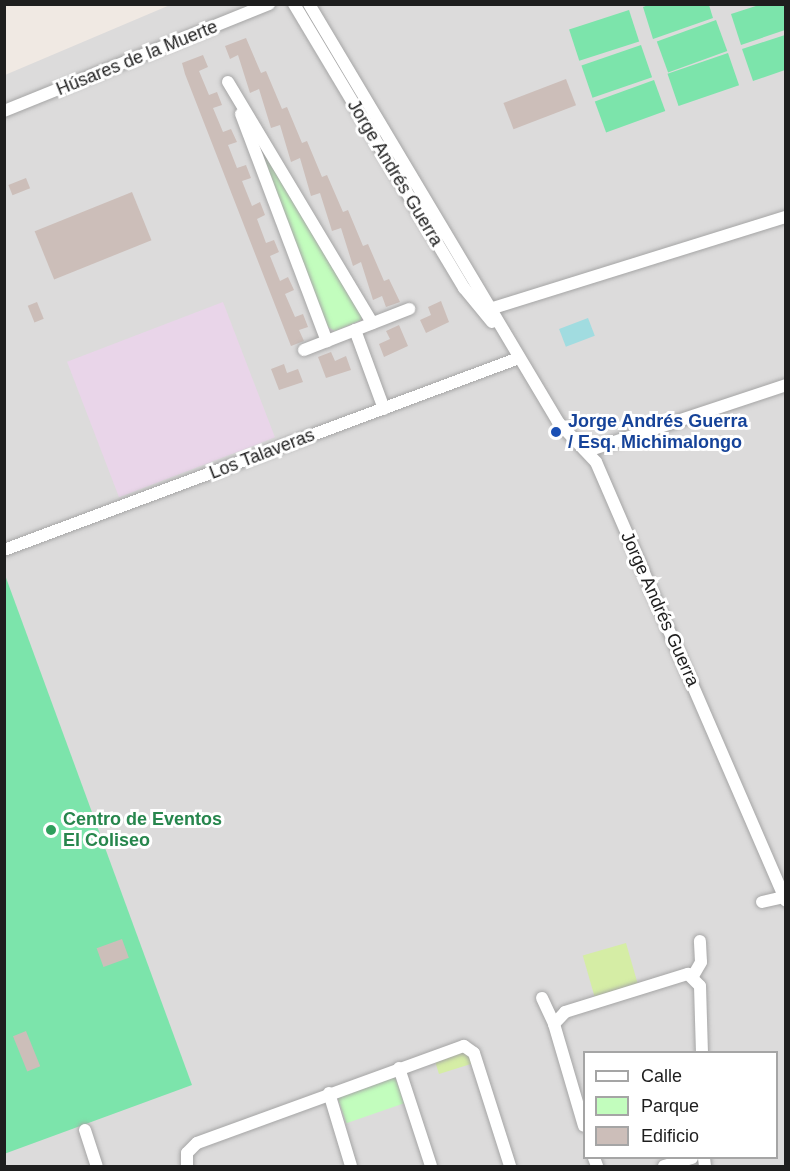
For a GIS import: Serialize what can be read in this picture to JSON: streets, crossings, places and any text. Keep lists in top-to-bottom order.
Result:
{
  "streets": {
    "street": ["Húsares de la Muerte", "Jorge Andrés Guerra", "Los Talaveras"]
  },
  "crossings": [
    ["Jorge Andrés Guerra", "Los Talaveras"]
  ],
  "places": ["Jorge Andrés Guerra / Esq. Michimalongo", "Centro de Eventos El Coliseo"],
  "legend": ["Calle", "Parque", "Edificio"]
}
